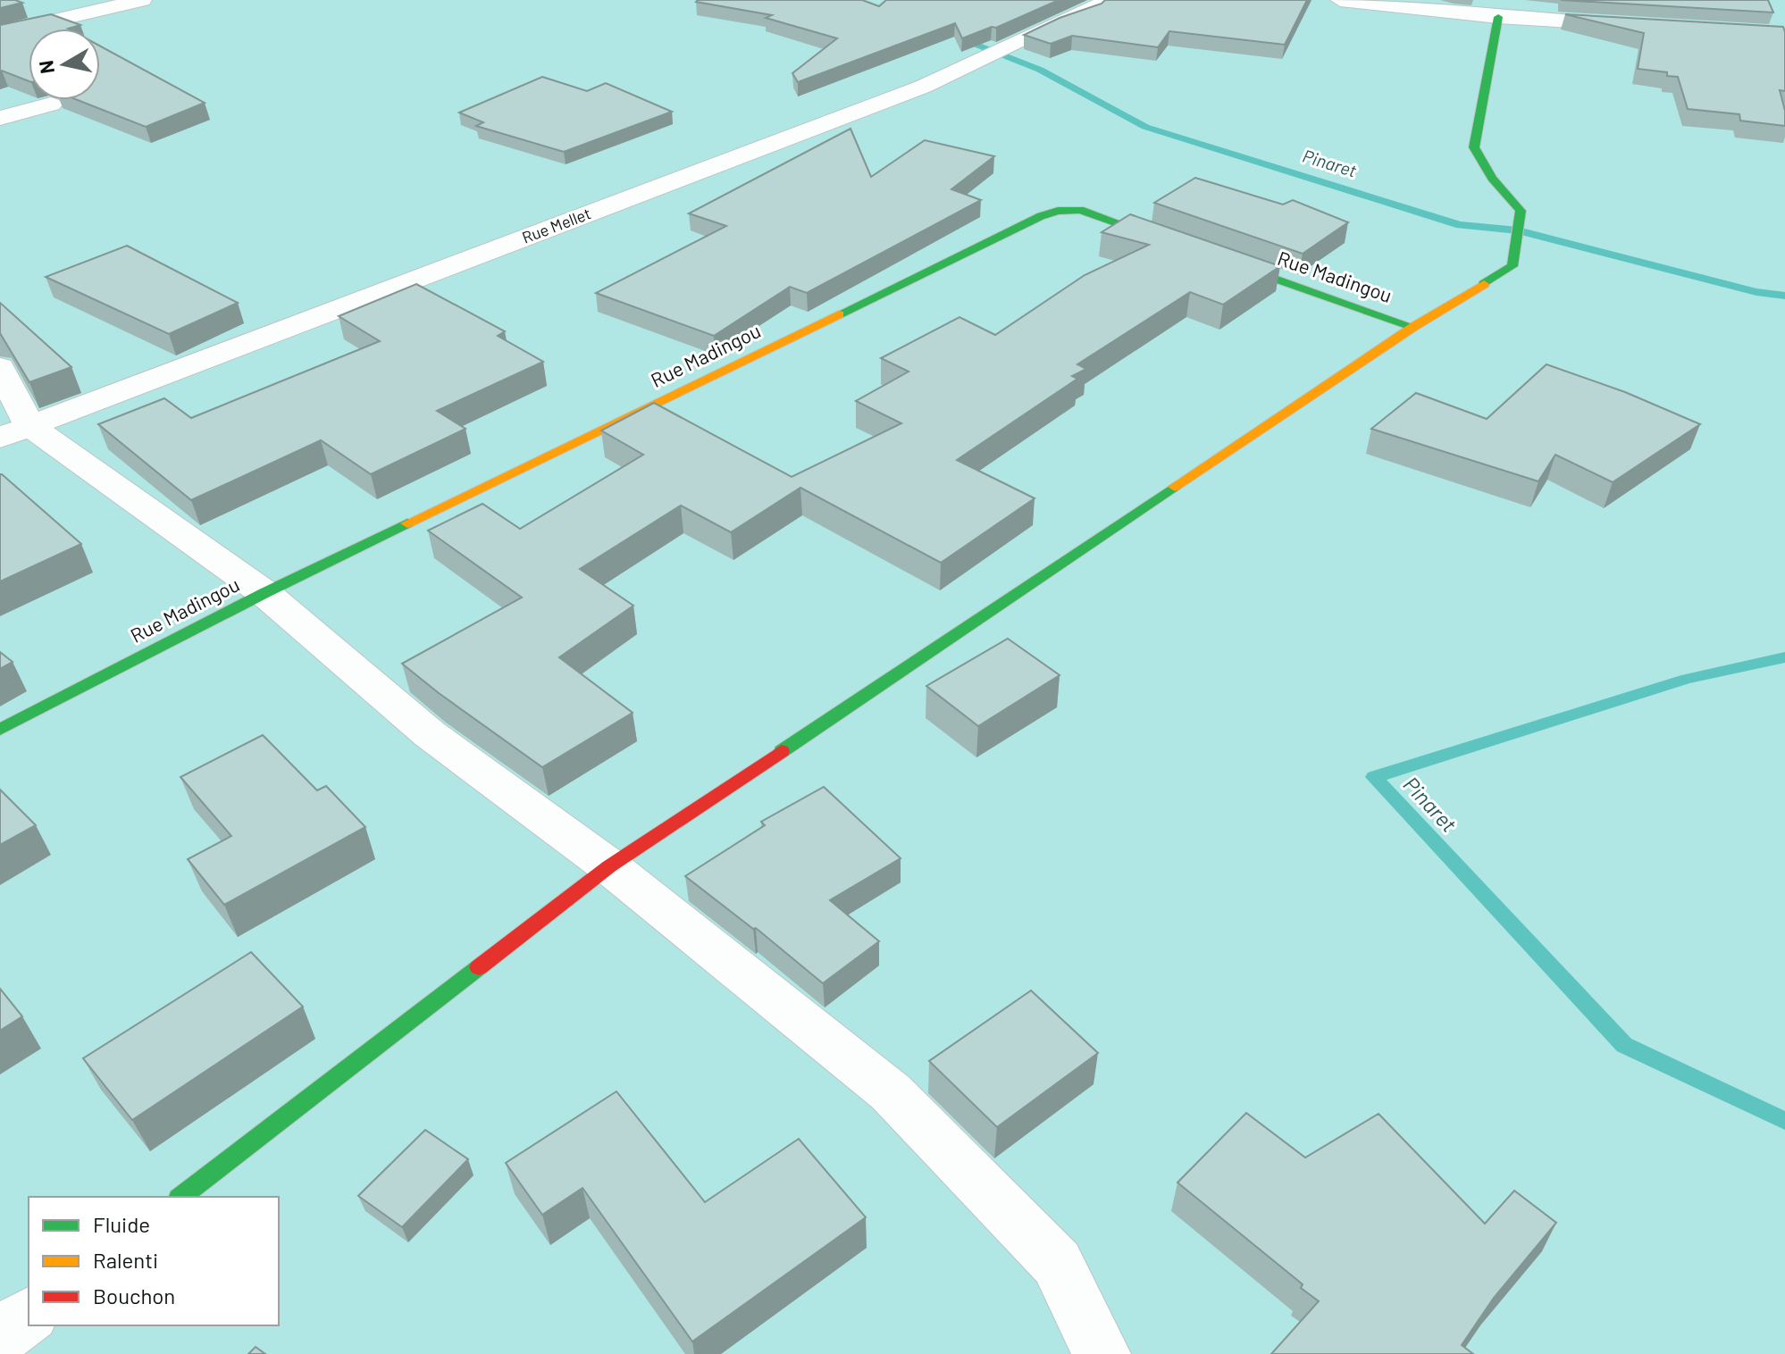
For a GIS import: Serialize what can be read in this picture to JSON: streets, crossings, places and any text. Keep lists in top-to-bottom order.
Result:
{
  "streets": {
    "street": ["Rue Mellet", "Rue Madingou"]
  },
  "water": ["Pinaret"],
  "legend": ["Fluide", "Ralenti", "Bouchon"],
  "north": "left"
}
